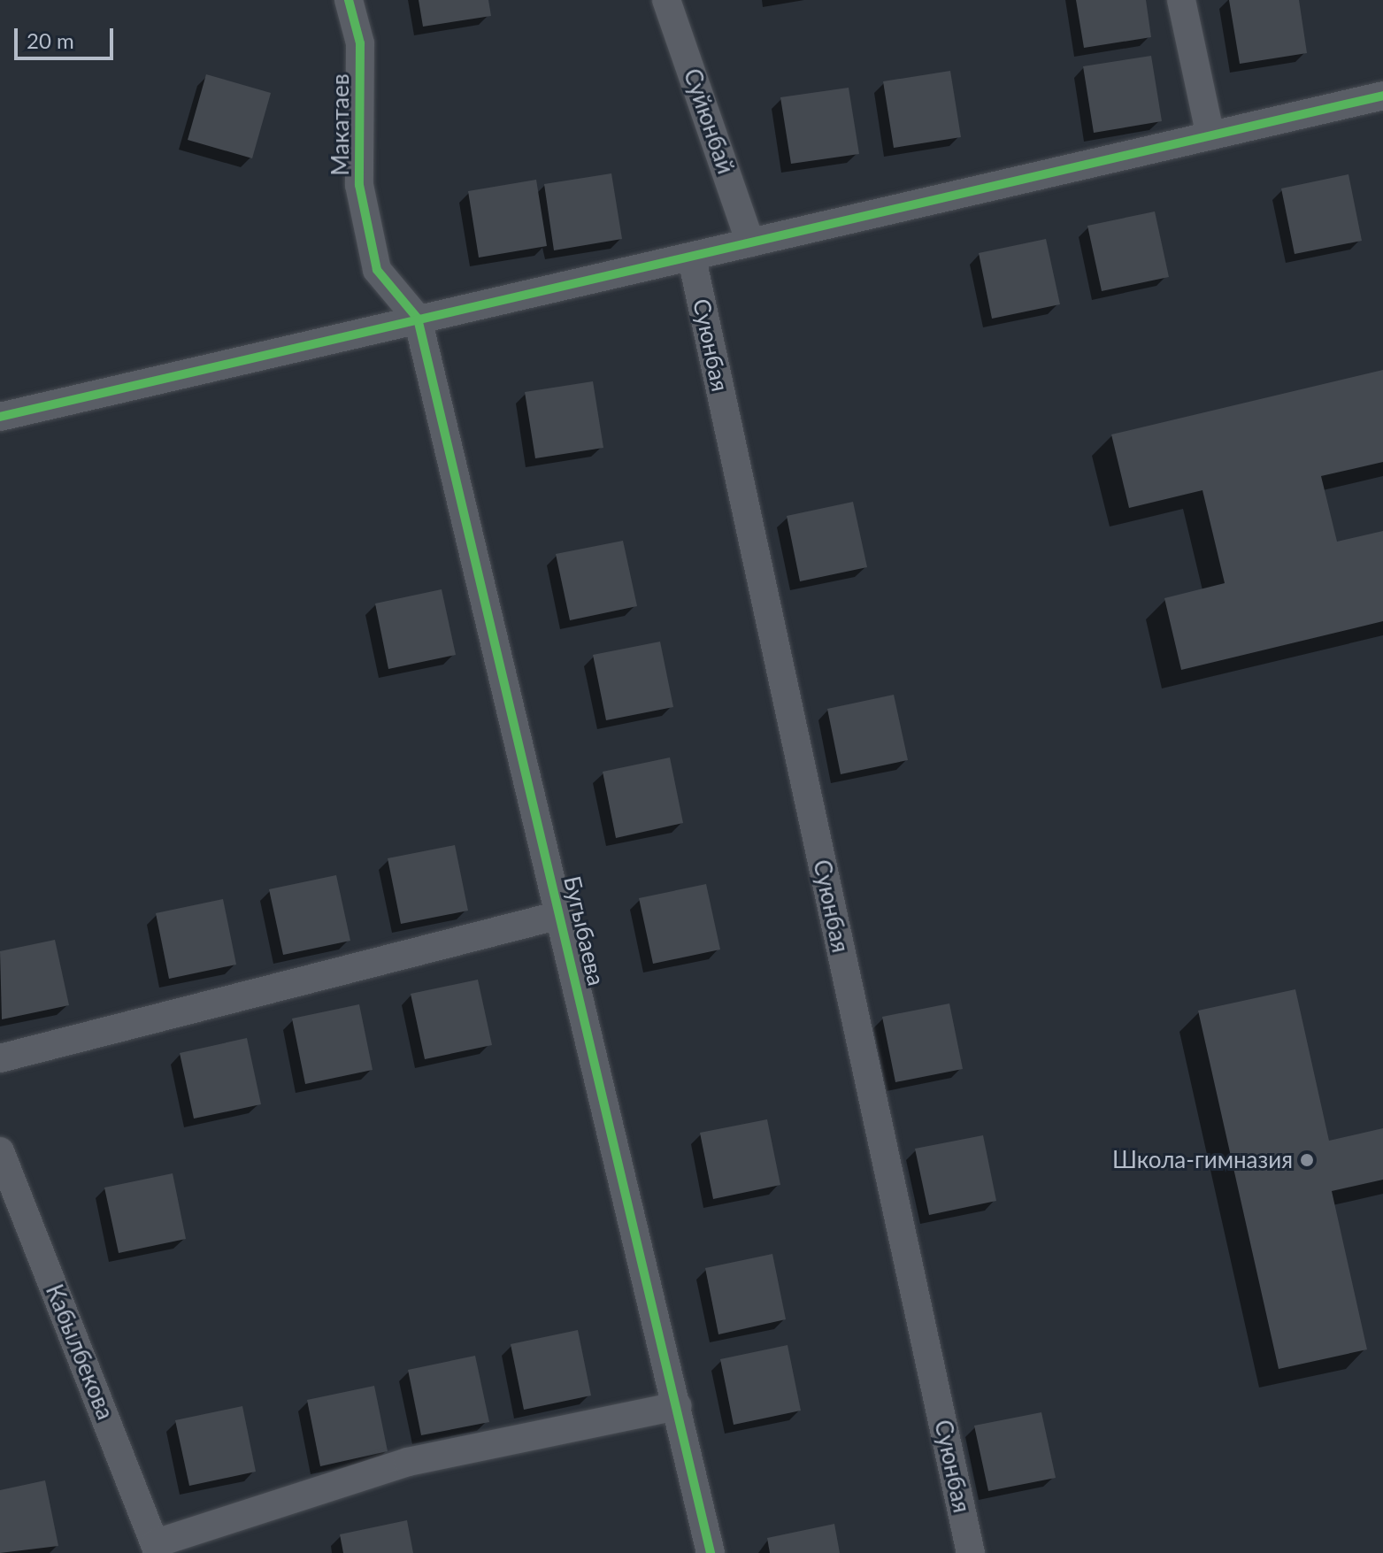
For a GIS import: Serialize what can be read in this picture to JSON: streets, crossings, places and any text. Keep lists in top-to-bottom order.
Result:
{
  "streets": {
    "street": [
      "Суйюнбай",
      "Макатаев",
      "Суюнбая",
      "Бугыбаева",
      "Кабылбекова"
    ]
  },
  "crossings": [
    ["Макатаев", "Бугыбаева"]
  ],
  "places": ["Школа-гимназия"],
  "scale_bar": "20 m"
}
